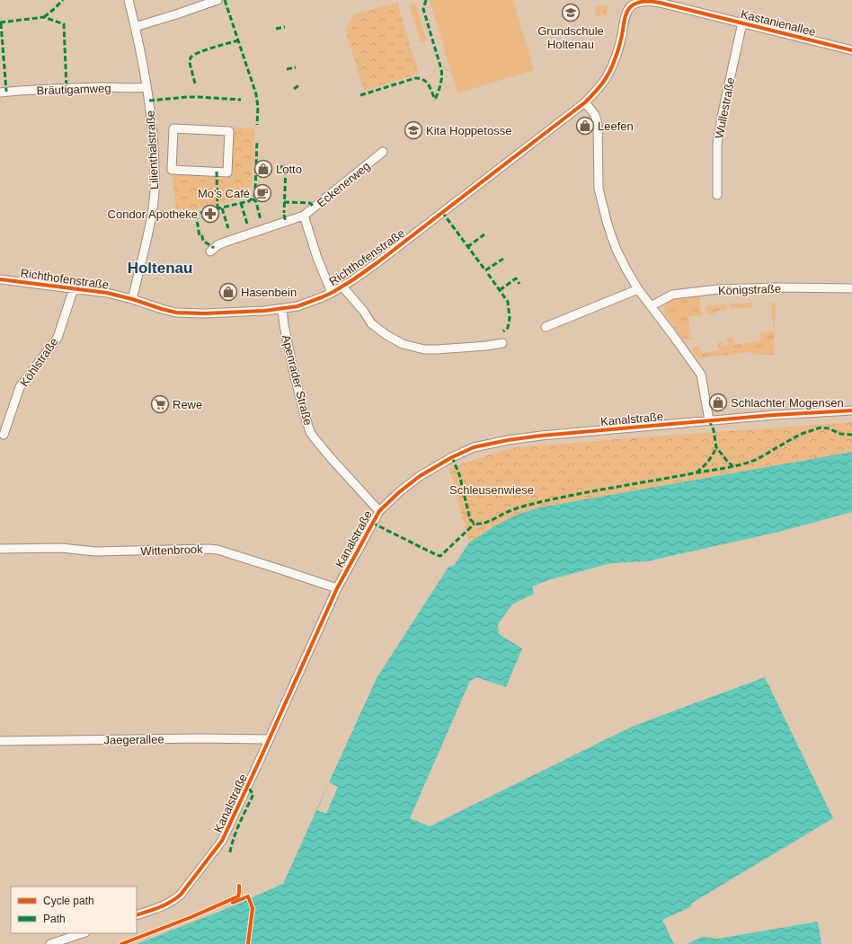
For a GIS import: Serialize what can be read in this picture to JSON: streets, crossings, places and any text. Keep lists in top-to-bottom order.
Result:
{
  "streets": {
    "street": [
      "Kastanienallee",
      "Bräutigamweg",
      "Wullestraße",
      "Lilienthalstraße",
      "Eckenerweg",
      "Richthofenstraße",
      "Königstraße",
      "Köhlstraße",
      "Apenrader Straße",
      "Kanalstraße",
      "Wittenbrook",
      "Jaegerallee"
    ]
  },
  "crossings": [
    ["Kastanienallee", "Wullestraße"],
    ["Kastanienallee", "Richthofenstraße"],
    ["Bräutigamweg", "Lilienthalstraße"],
    ["Lilienthalstraße", "Richthofenstraße"],
    ["Richthofenstraße", "Köhlstraße"],
    ["Richthofenstraße", "Apenrader Straße"],
    ["Apenrader Straße", "Kanalstraße"],
    ["Kanalstraße", "Wittenbrook"],
    ["Kanalstraße", "Jaegerallee"]
  ],
  "districts": ["Holtenau"],
  "parks": ["Schleusenwiese"],
  "places": {
    "school or university": ["Grundschule Holtenau", "Kita Hoppetosse"],
    "shop": [
      "Leefen",
      "Lotto",
      "Hasenbein",
      "Schlachter Mogensen"
    ],
    "cafe": ["Mo's Café"],
    "pharmacy": ["Condor Apotheke"],
    "supermarket": ["Rewe"]
  },
  "legend": ["Cycle path", "Path"]
}
